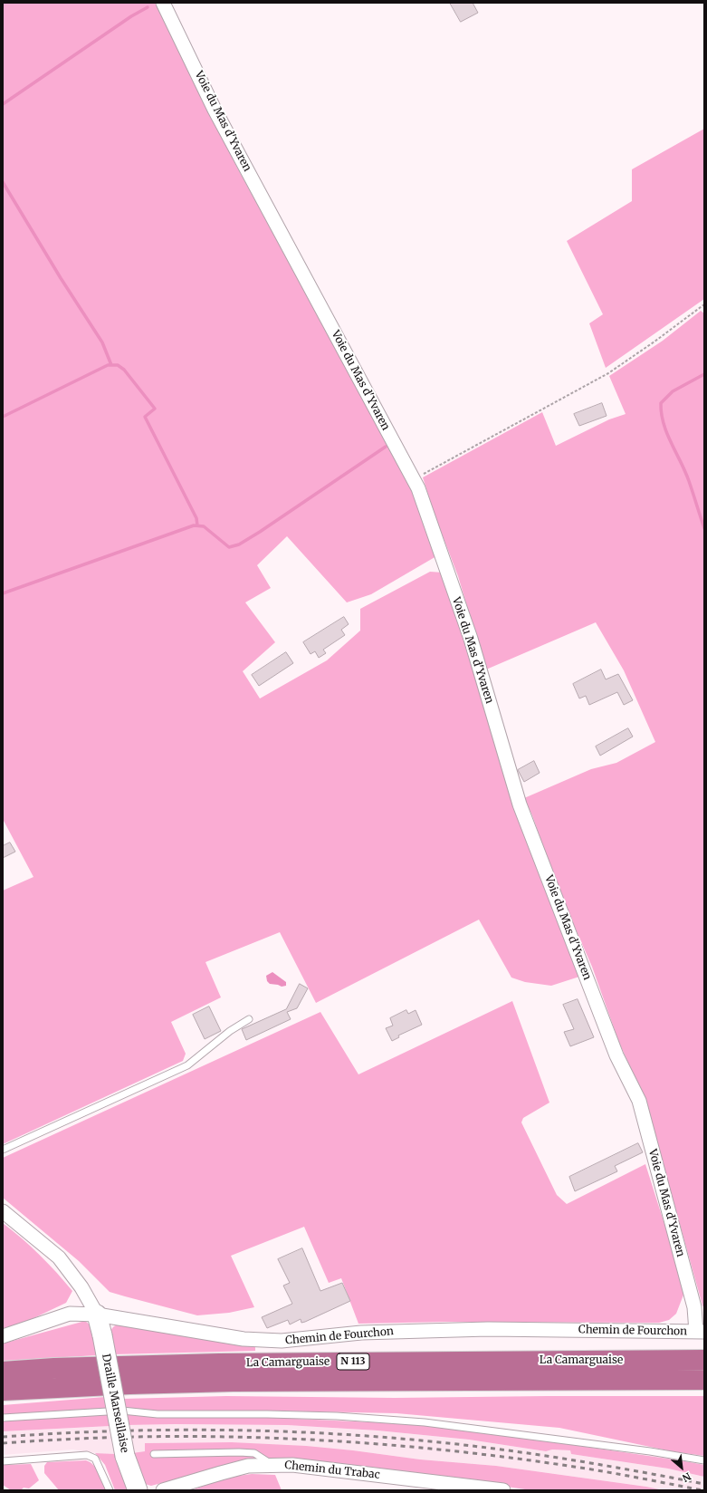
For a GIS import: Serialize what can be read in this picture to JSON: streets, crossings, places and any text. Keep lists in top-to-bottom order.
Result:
{
  "streets": {
    "highway": ["La Camarguaise", "N 113"],
    "street": [
      "Voie du Mas d'Yvaren",
      "Chemin de Fourchon",
      "Draille Marseillaise",
      "Chemin du Trabac"
    ]
  },
  "crossings": [
    ["Voie du Mas d'Yvaren", "Chemin de Fourchon"],
    ["Chemin de Fourchon", "Draille Marseillaise"]
  ],
  "north": "bottom right"
}
